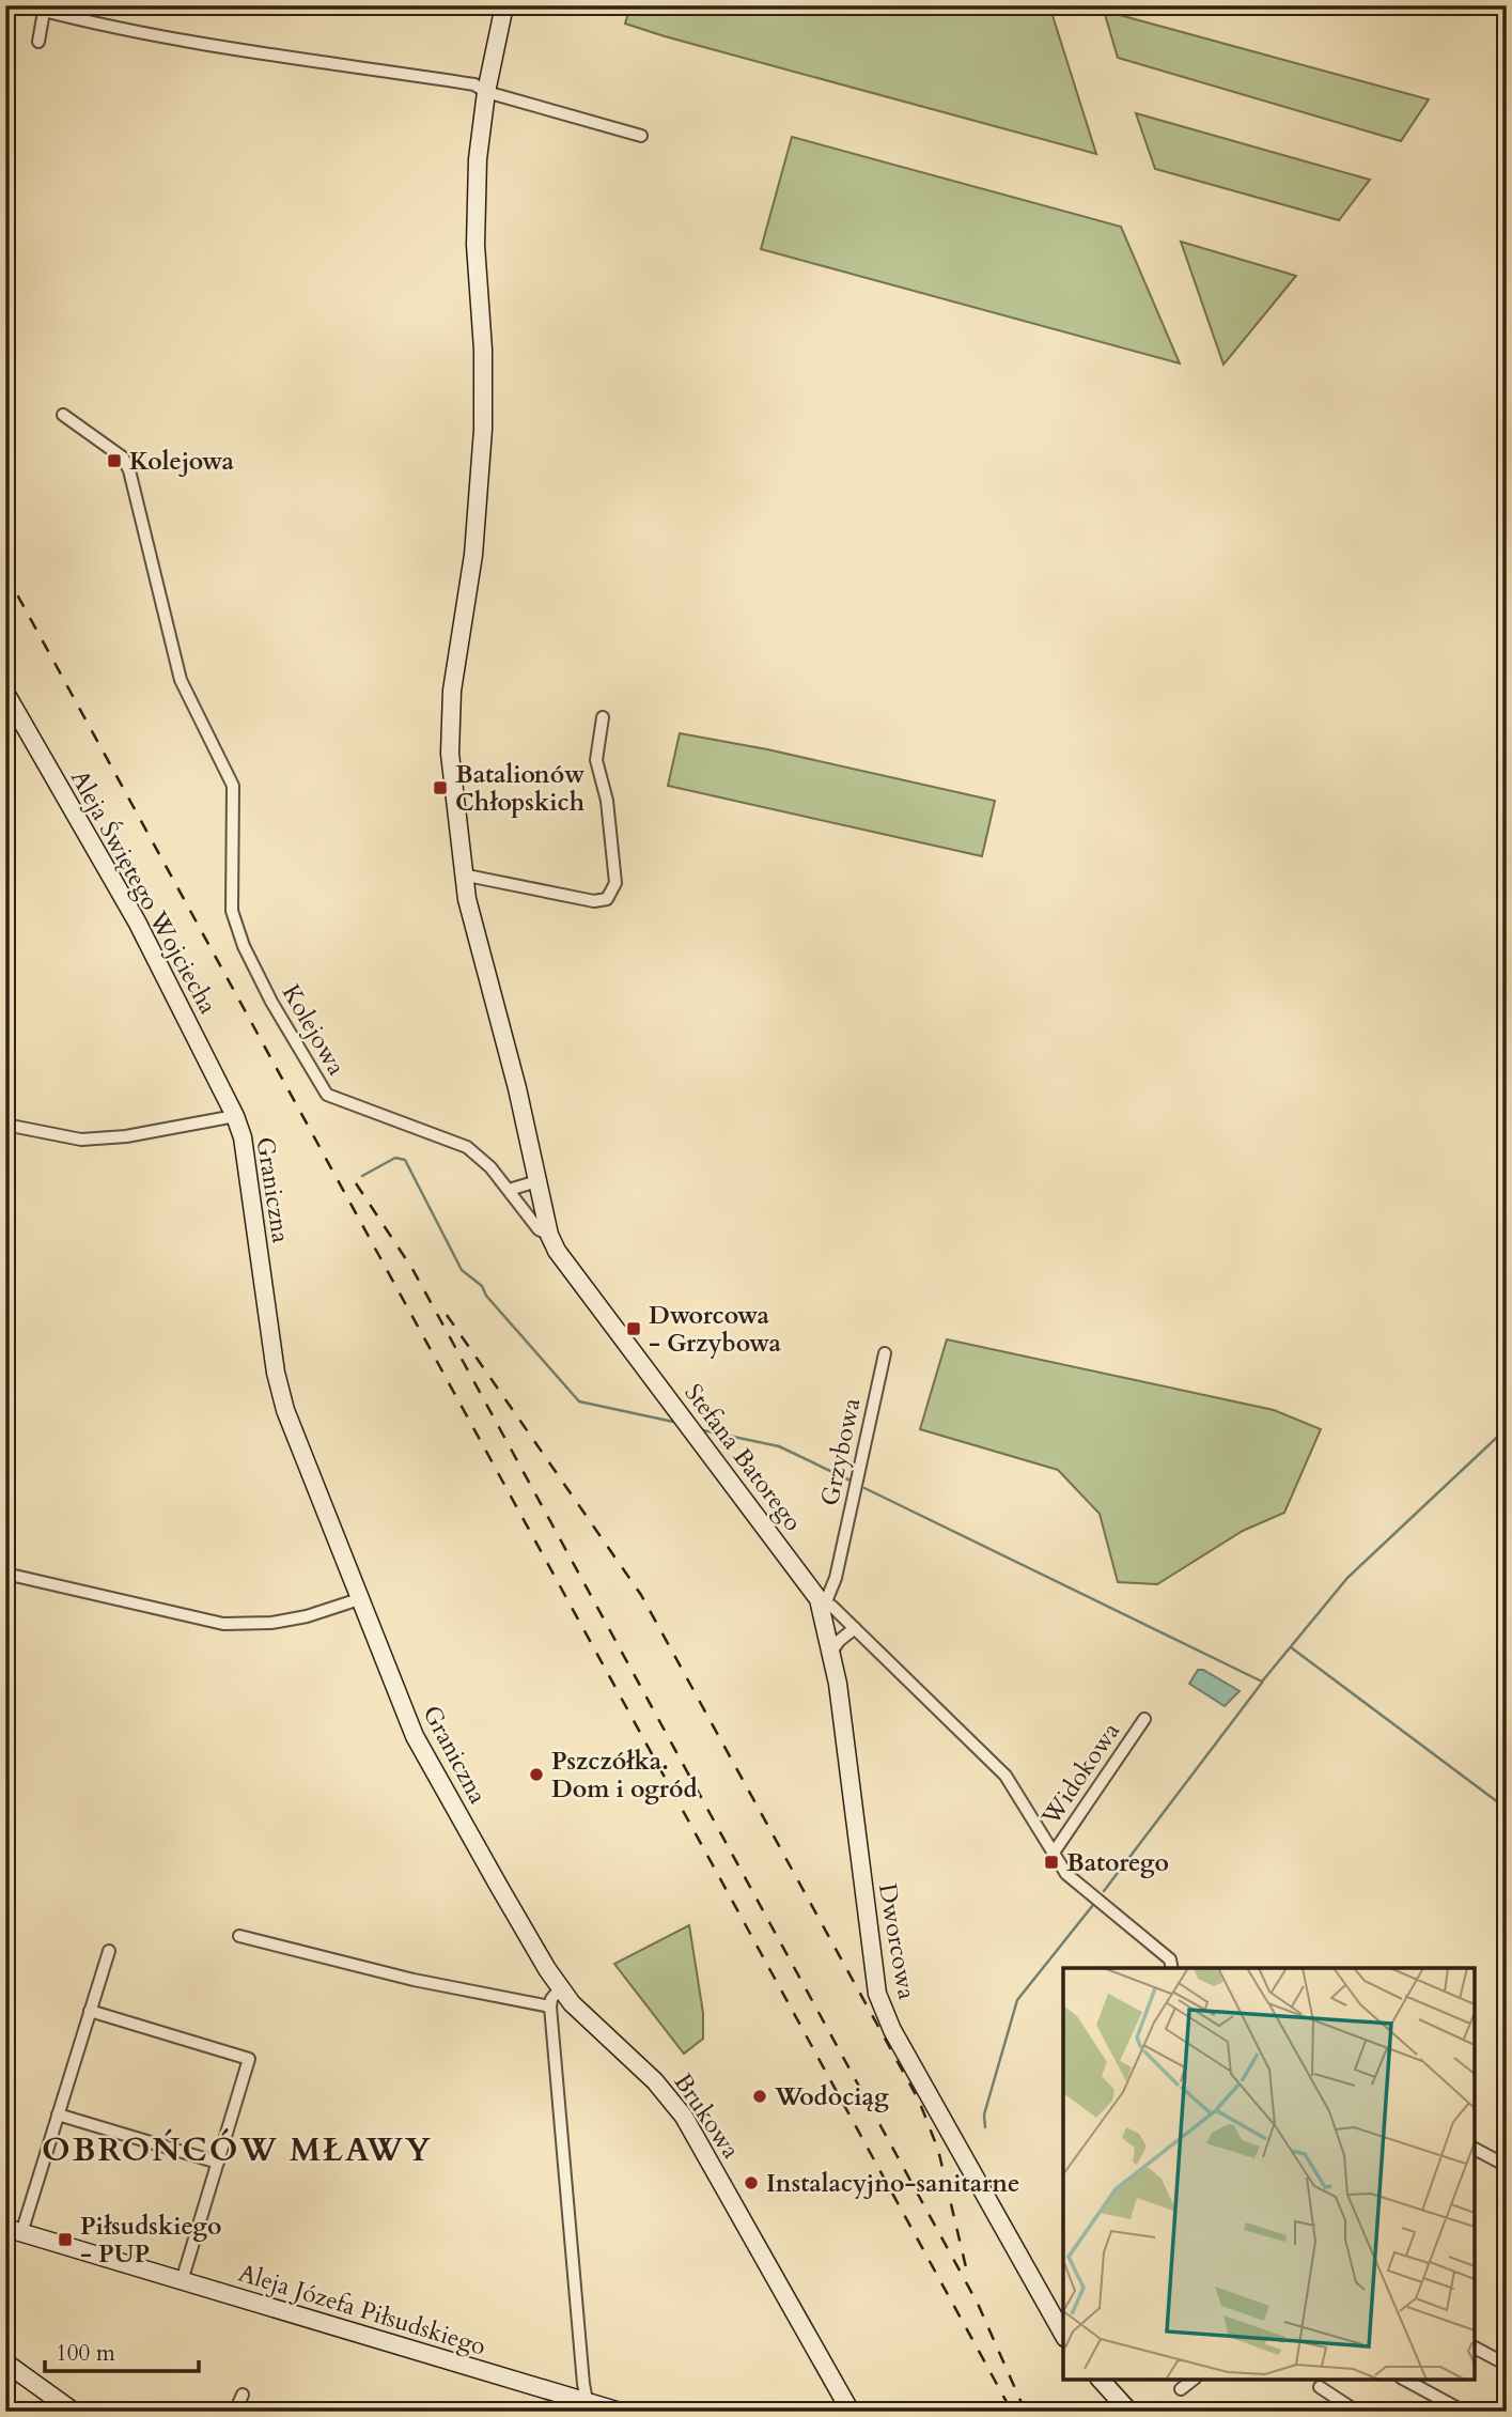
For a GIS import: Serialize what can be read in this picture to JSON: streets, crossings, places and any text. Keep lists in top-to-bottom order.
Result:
{
  "streets": {
    "street": [
      "Aleja Świętego Wojciecha",
      "Kolejowa",
      "Graniczna",
      "Grzybowa",
      "Stefana Batorego",
      "Widokowa",
      "Dworcowa",
      "Brukowa",
      "Aleja Józefa Piłsudskiego"
    ]
  },
  "crossings": [
    ["Aleja Świętego Wojciecha", "Graniczna"],
    ["Kolejowa", "Stefana Batorego"],
    ["Graniczna", "Brukowa"],
    ["Grzybowa", "Stefana Batorego"],
    ["Grzybowa", "Dworcowa"],
    ["Stefana Batorego", "Widokowa"],
    ["Stefana Batorego", "Dworcowa"]
  ],
  "districts": ["OBROŃCÓW MŁAWY"],
  "places": {
    "transit": [
      "Kolejowa",
      "Batalionów Chłopskich",
      "Dworcowa - Grzybowa",
      "Batorego",
      "Piłsudskiego - PUP"
    ],
    "other": ["Pszczółka. Dom i ogród", "Wodociąg", "Instalacyjno-sanitarne"]
  },
  "scale_bar": "100 m"
}
